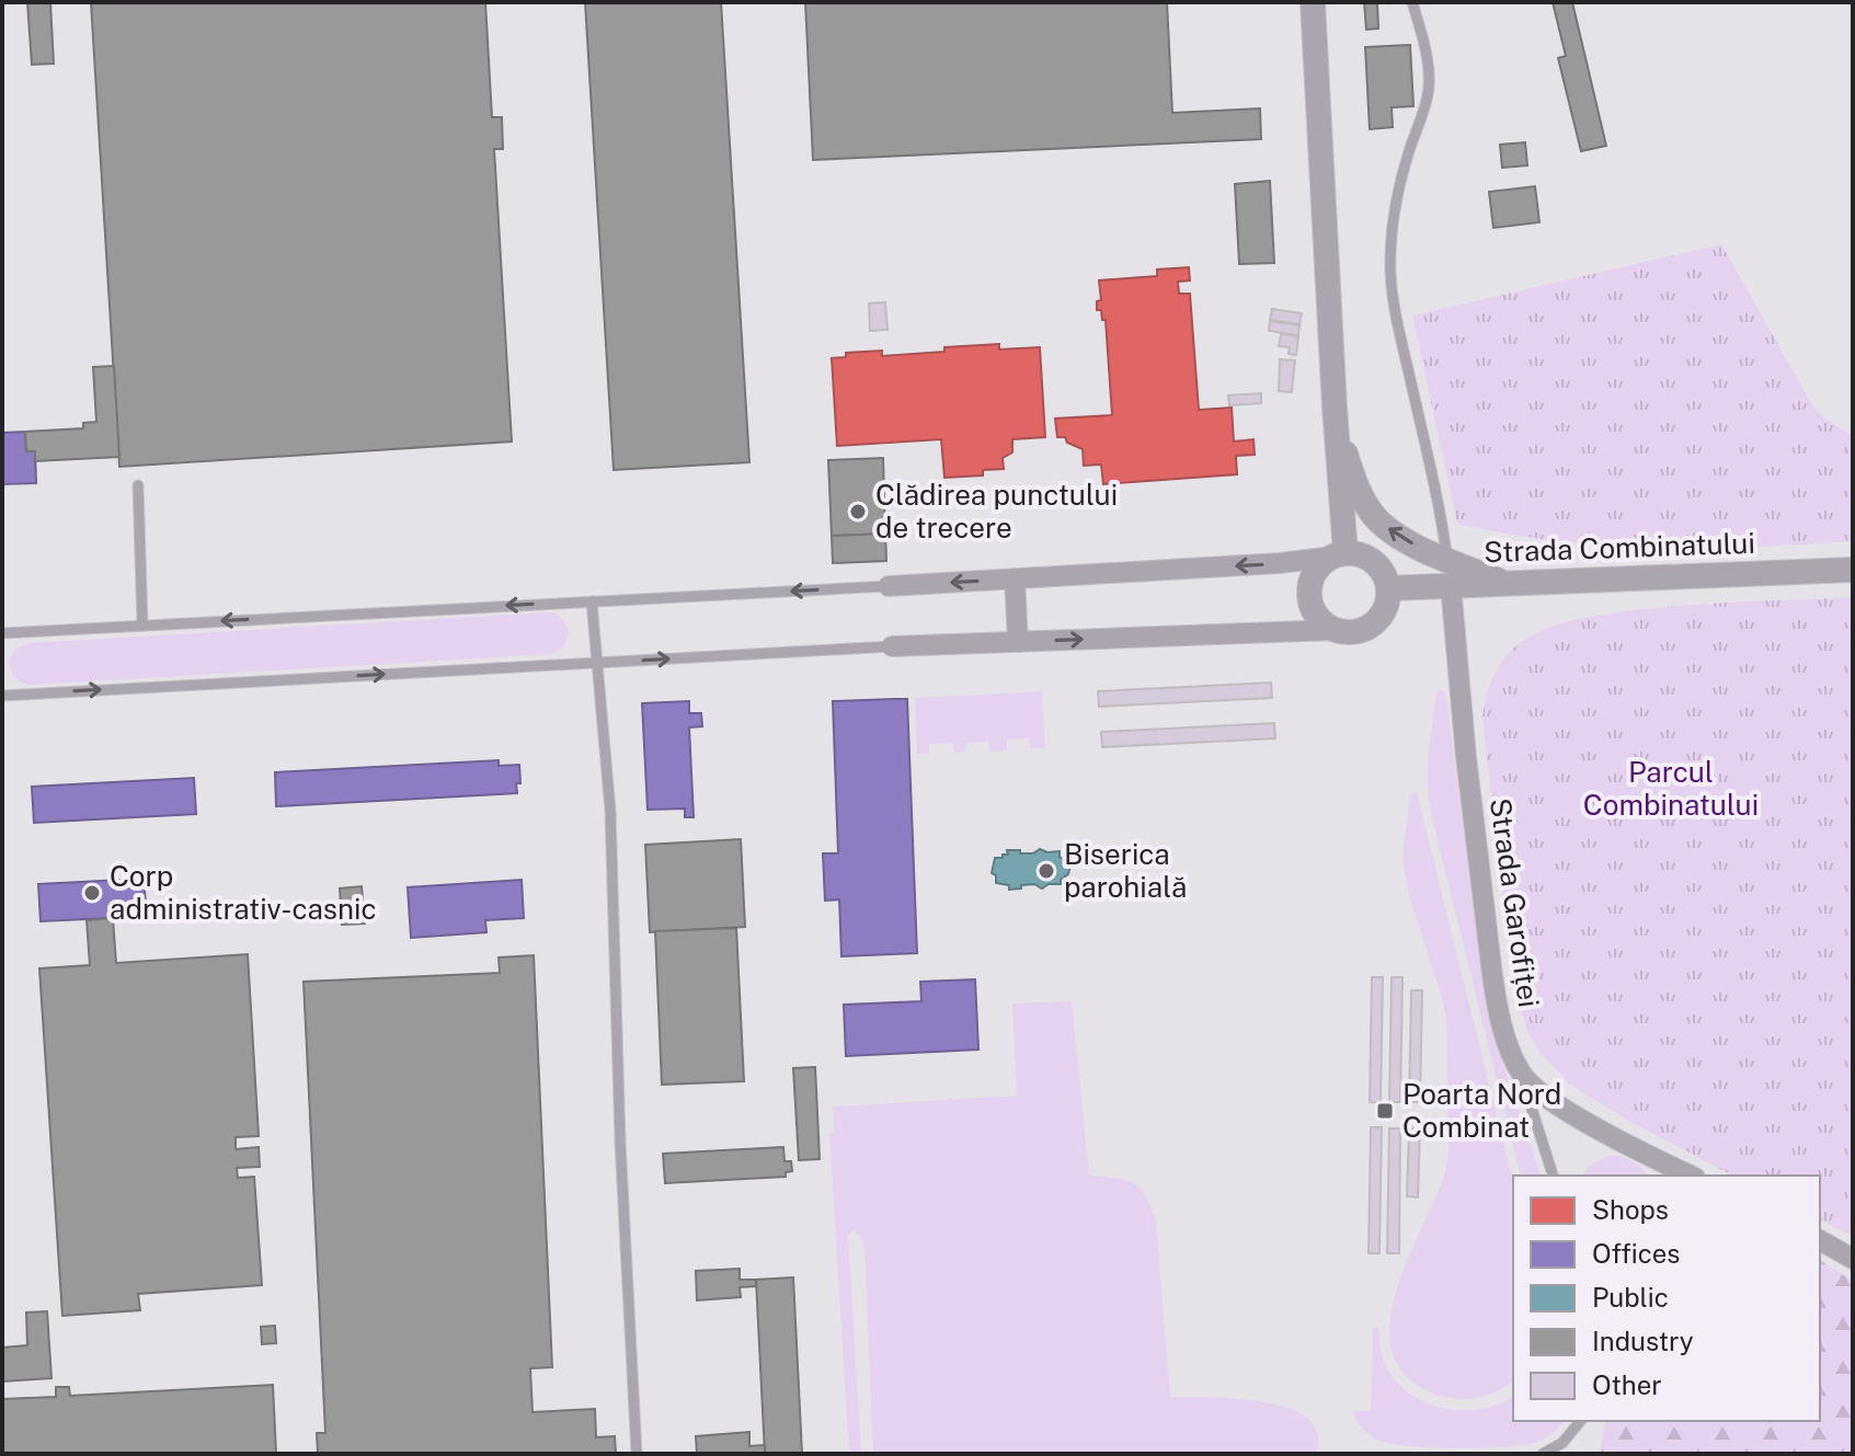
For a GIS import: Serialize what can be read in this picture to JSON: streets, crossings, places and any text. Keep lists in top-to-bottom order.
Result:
{
  "streets": {
    "street": ["Strada Combinatului", "Strada Garofiței"]
  },
  "crossings": [
    ["Strada Combinatului", "Strada Garofiței"]
  ],
  "parks": ["Parcul Combinatului"],
  "places": {
    "other": ["Clădirea punctului de trecere", "Biserica parohială", "Corp administrativ-casnic"],
    "transit": ["Poarta Nord Combinat"]
  },
  "legend": [
    "Shops",
    "Offices",
    "Public",
    "Industry",
    "Other"
  ]
}
